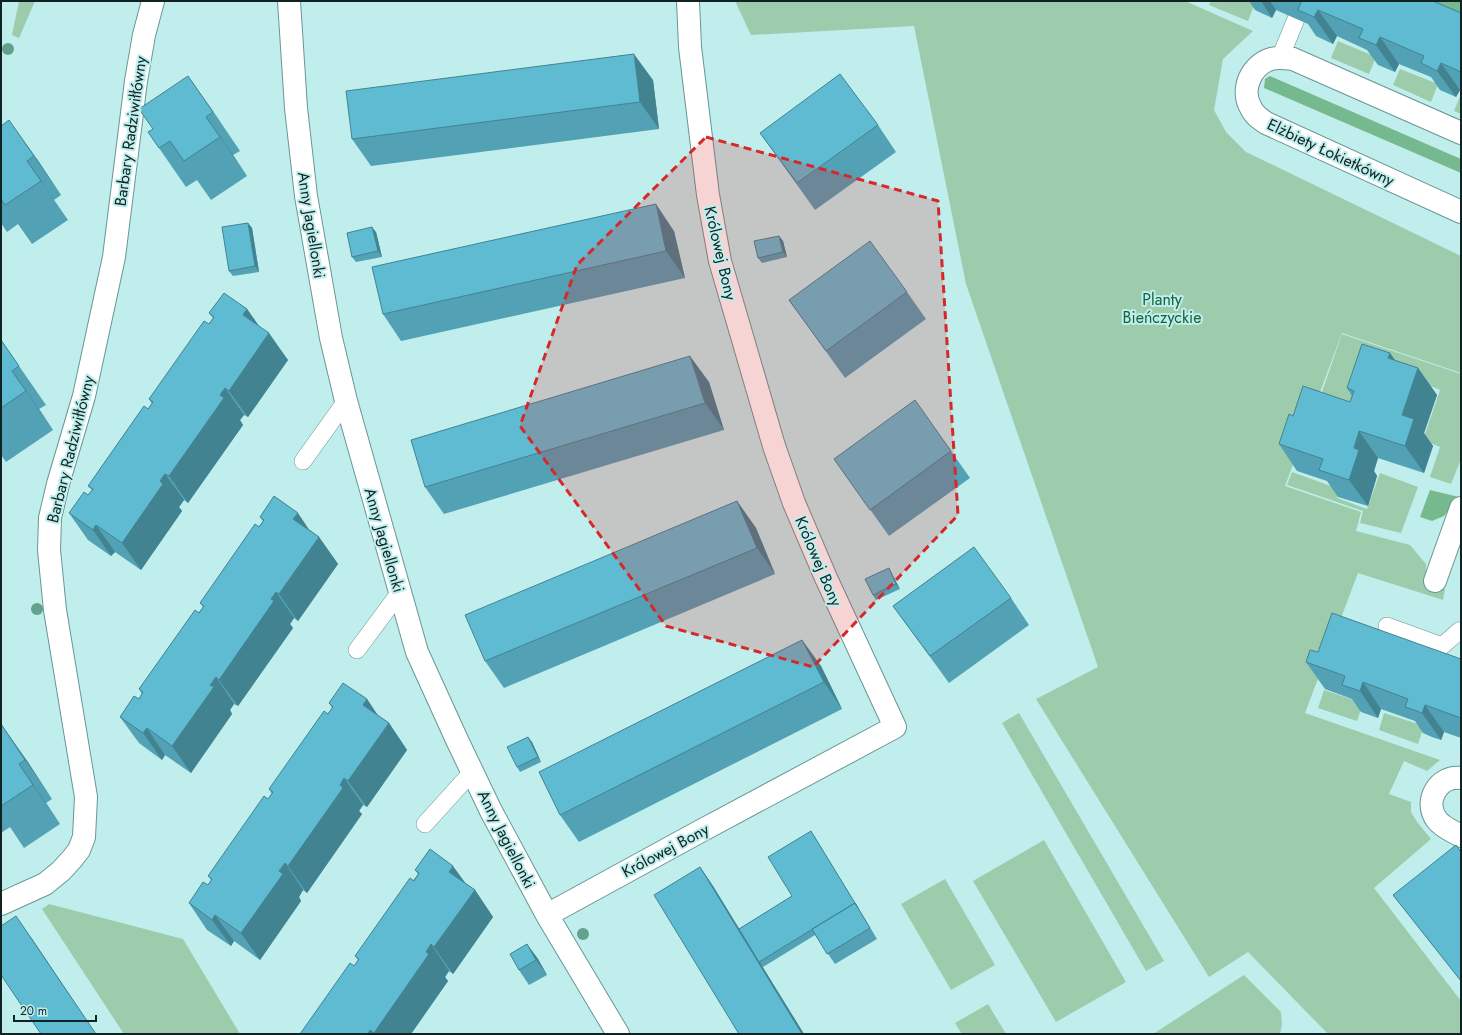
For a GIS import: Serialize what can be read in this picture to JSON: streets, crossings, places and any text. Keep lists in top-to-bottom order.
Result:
{
  "streets": {
    "street": [
      "Barbary Radziwiłłówny",
      "Elżbiety Łokietkówny",
      "Anny Jagiellonki",
      "Królowej Bony"
    ]
  },
  "crossings": [
    ["Anny Jagiellonki", "Królowej Bony"]
  ],
  "parks": ["Planty Bieńczyckie"],
  "scale_bar": "20 m"
}
